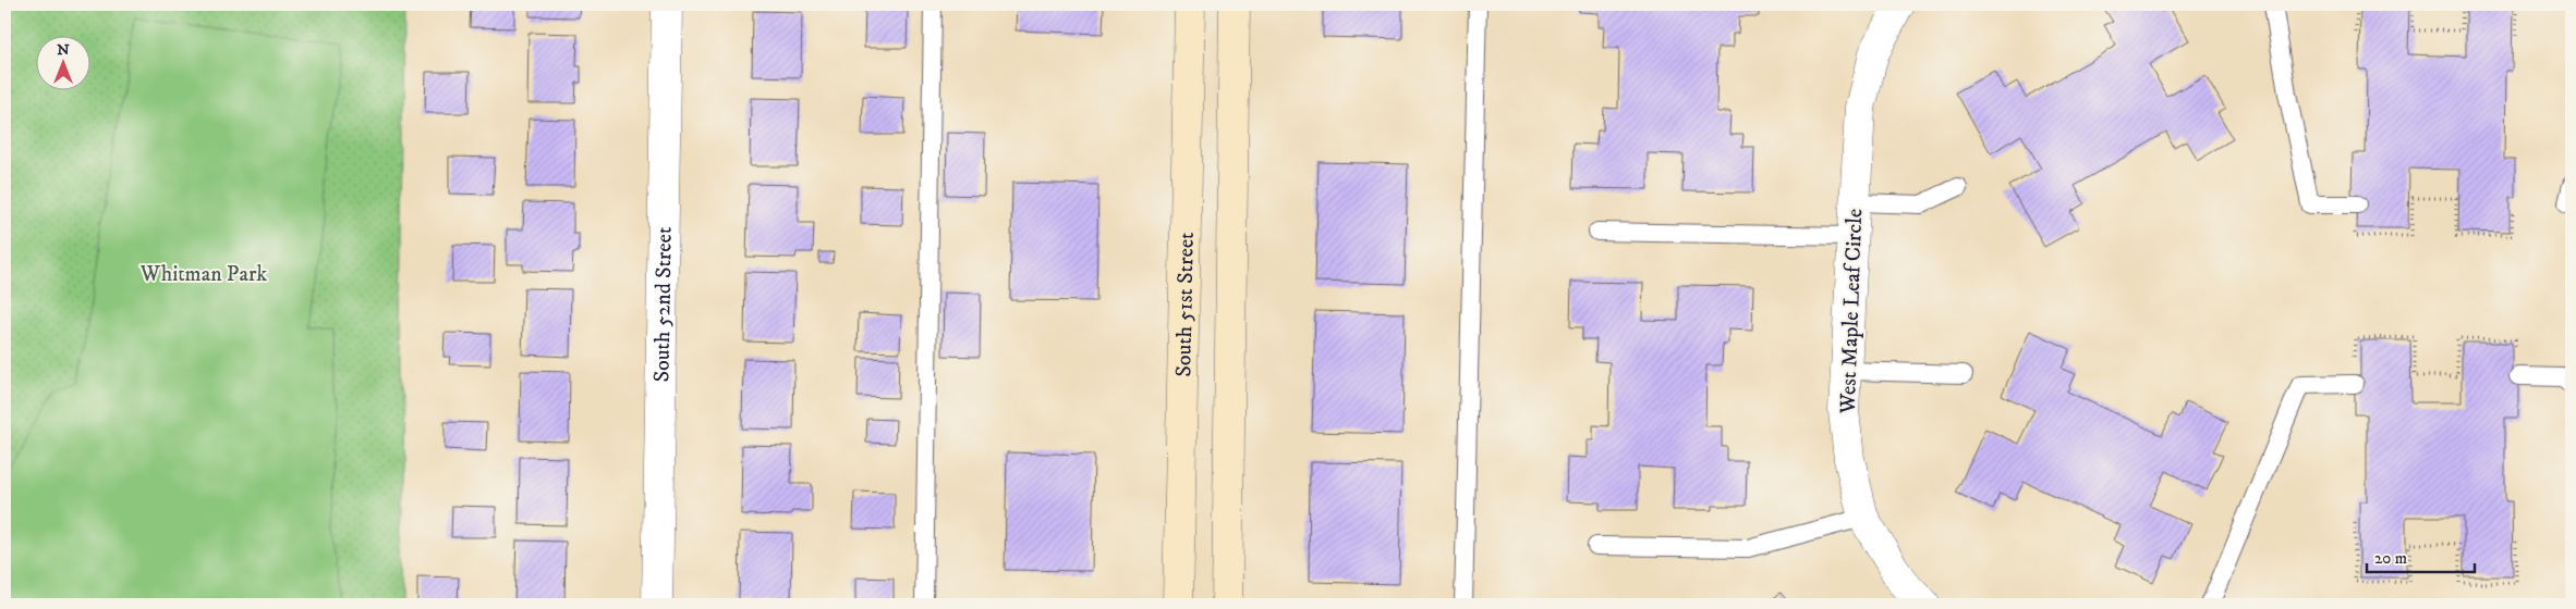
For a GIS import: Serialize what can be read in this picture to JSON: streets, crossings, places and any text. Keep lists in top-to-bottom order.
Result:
{
  "streets": {
    "street": ["South 52nd Street", "South 51st Street", "West Maple Leaf Circle"]
  },
  "parks": ["Whitman Park"],
  "scale_bar": "20 m",
  "north": "top"
}
